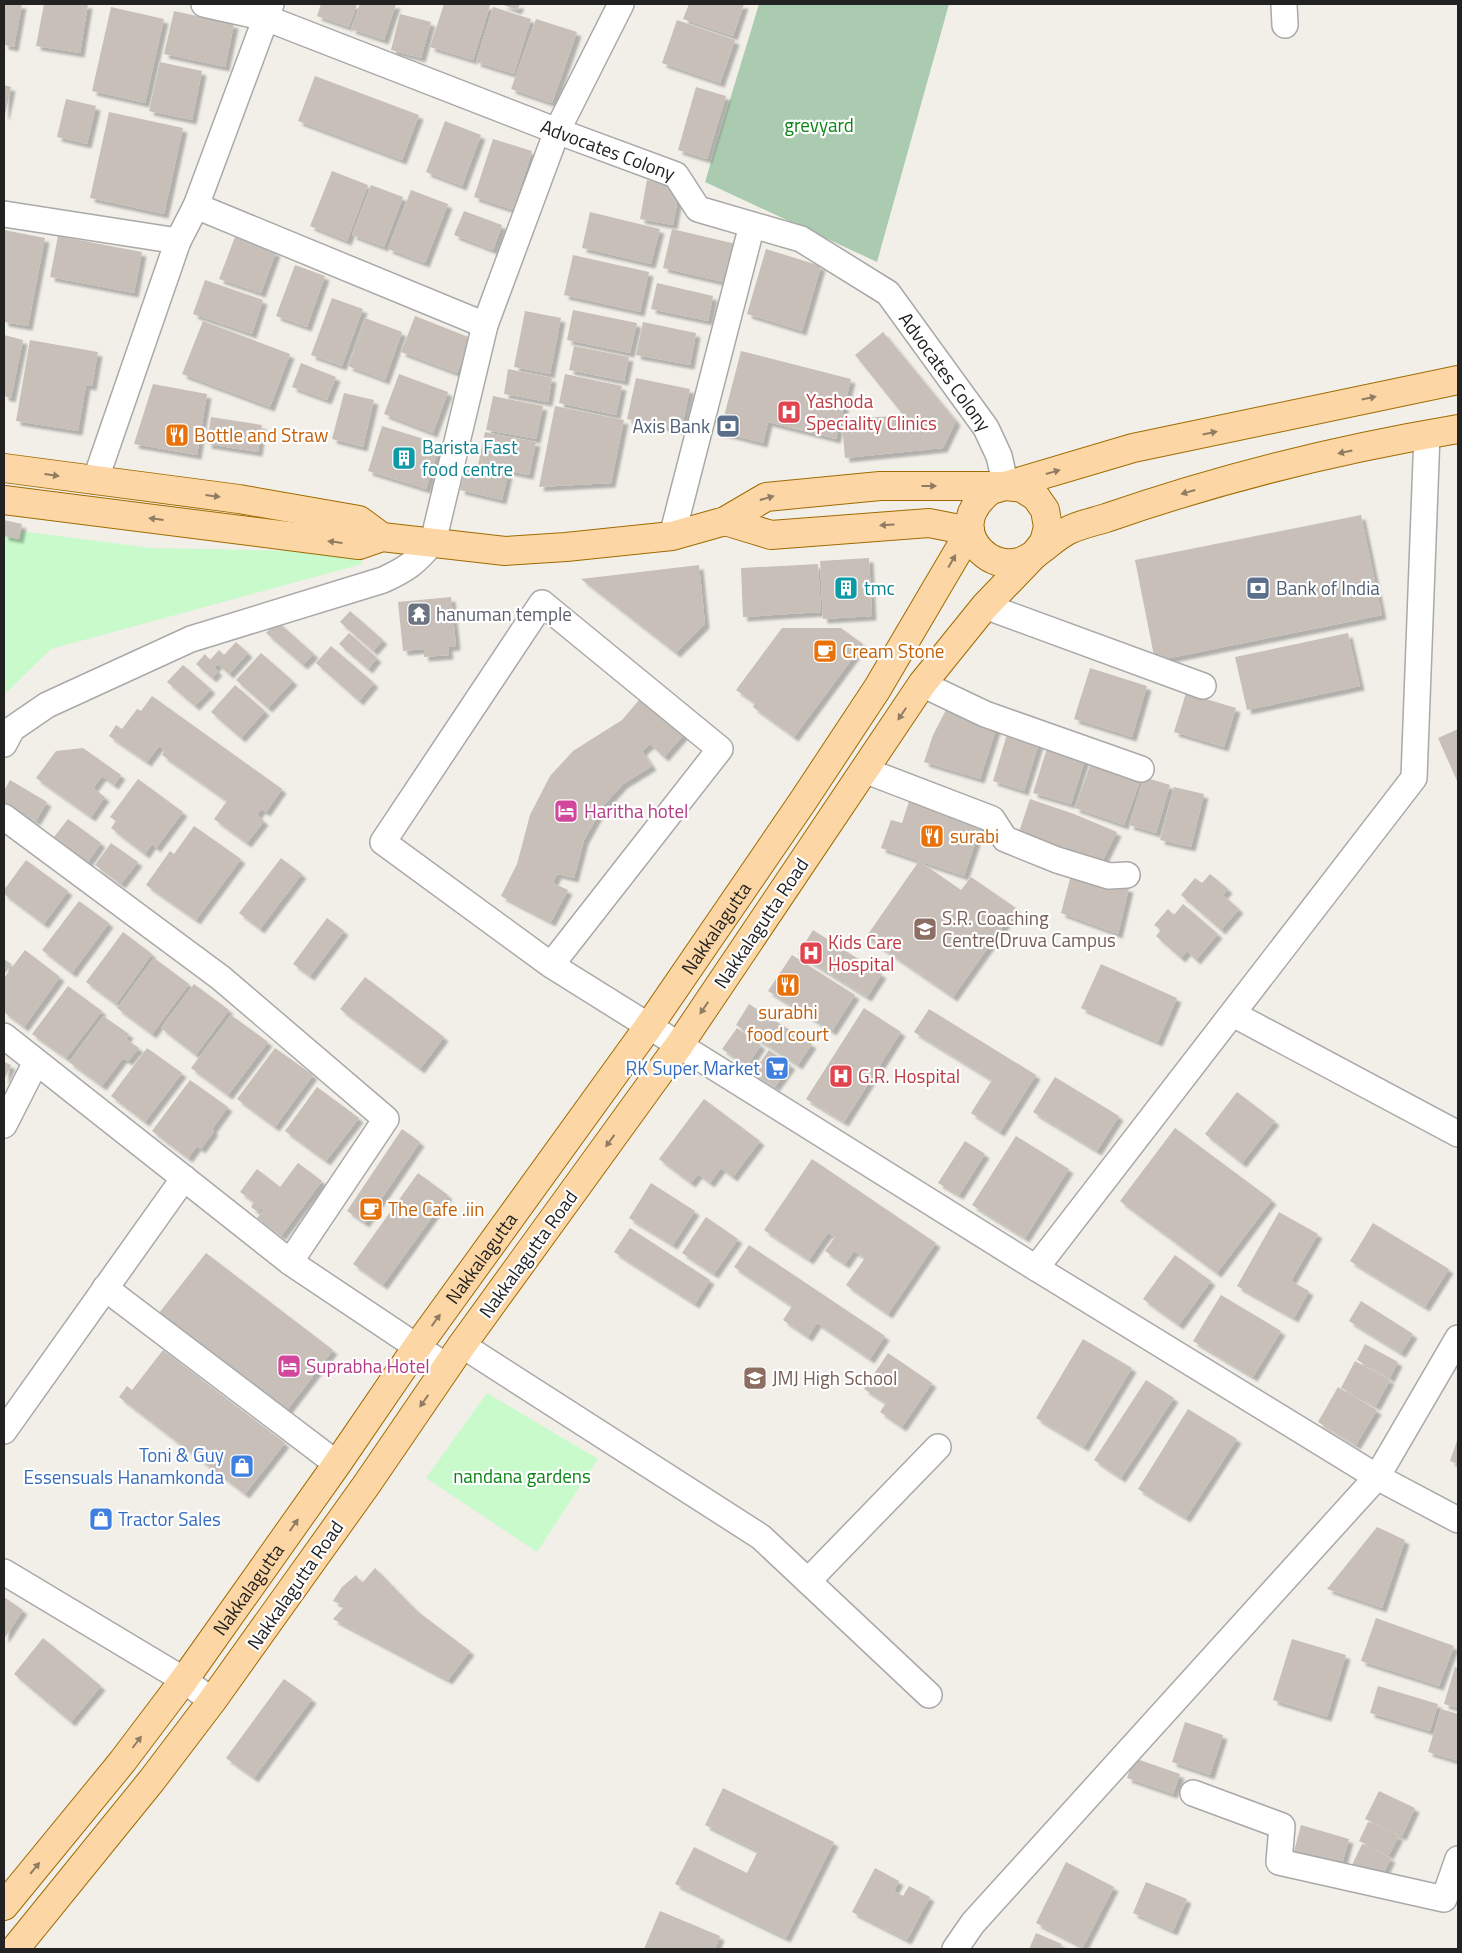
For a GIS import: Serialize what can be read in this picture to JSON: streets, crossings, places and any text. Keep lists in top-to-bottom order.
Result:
{
  "streets": {
    "main road": ["Nakkalagutta Road", "Nakkalagutta"],
    "street": ["Advocates Colony"]
  },
  "crossings": [
    ["Advocates Colony", "Nakkalagutta Road"],
    ["Advocates Colony", "Nakkalagutta"],
    ["Nakkalagutta Road", "Nakkalagutta"]
  ],
  "one_way": ["Nakkalagutta Road", "Nakkalagutta"],
  "parks": ["grevyard", "nandana gardens"],
  "places": {
    "hospital": ["Yashoda Speciality Clinics", "Kids Care Hospital", "G.R. Hospital"],
    "bank": ["Axis Bank", "Bank of India"],
    "restaurant": ["Bottle and Straw", "surabi", "surabhi food court"],
    "building": ["Barista Fast food centre", "tmc"],
    "temple": ["hanuman temple"],
    "cafe": ["Cream Stone", "The Cafe .iin"],
    "hotel": ["Haritha hotel", "Suprabha Hotel"],
    "school or university": ["S.R. Coaching Centre(Druva Campus", "JMJ High School"],
    "supermarket": ["RK Super Market"],
    "shop": ["Toni & Guy Essensuals Hanamkonda", "Tractor Sales"]
  }
}
